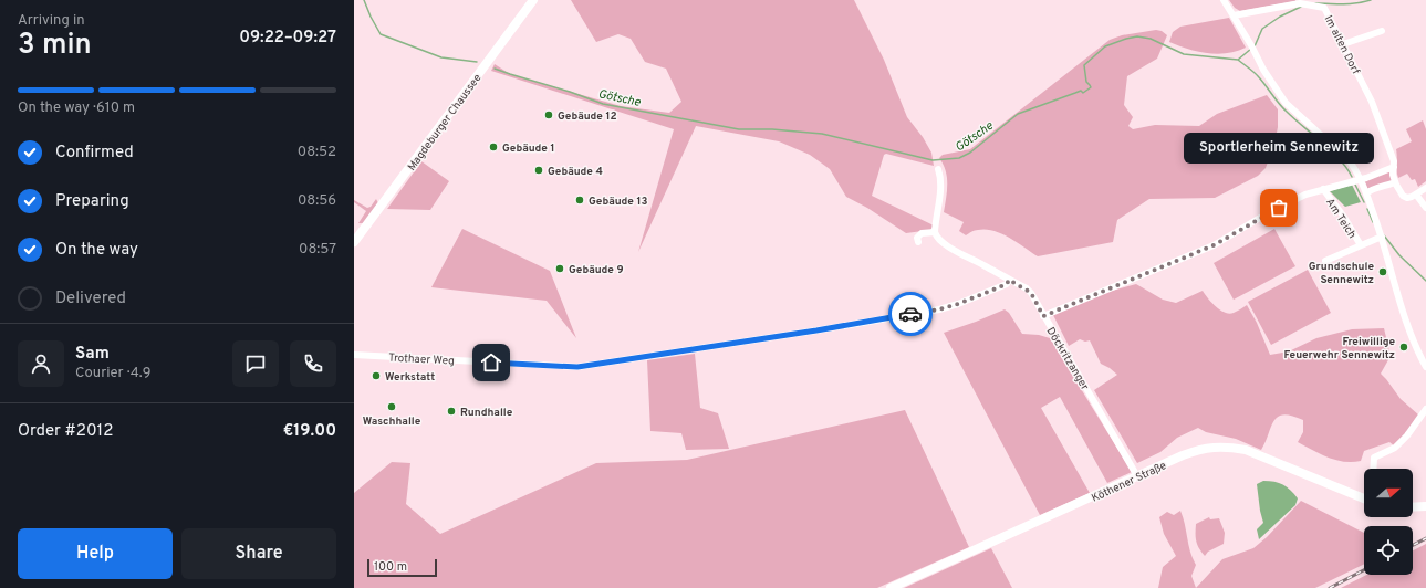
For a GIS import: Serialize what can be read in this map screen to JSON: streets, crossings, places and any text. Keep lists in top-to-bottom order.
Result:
{
  "streets": {
    "main road": ["Magdeburger Chaussee", "Köthener Straße"],
    "street": [
      "Im alten Dorf",
      "Am Teich",
      "Trothaer Weg",
      "Döckritzanger"
    ]
  },
  "crossings": [
    ["Trothaer Weg", "Döckritzanger"],
    ["Döckritzanger", "Köthener Straße"]
  ],
  "water": ["Götsche"],
  "places": [
    "Gebäude 12",
    "Gebäude 1",
    "Gebäude 4",
    "Gebäude 13",
    "Sportlerheim Sennewitz",
    "Gebäude 9",
    "Grundschule Sennewitz",
    "Freiwillige Feuerwehr Sennewitz",
    "Werkstatt",
    "Waschhalle",
    "Rundhalle"
  ],
  "scale_bar": "100 m",
  "north": "right",
  "page": {
    "heading": ["3 min", "Arriving in", "09:22–09:27"],
    "panel": [
      "Sam",
      "Courier · 4.9",
      "Order #2012",
      "€19.00"
    ],
    "bar": "On the way · 610 m",
    "list": [
      ["Confirmed", "08:52"],
      ["Preparing", "08:56"],
      ["On the way", "08:57"],
      "Delivered"
    ],
    "bubble": "Sportlerheim Sennewitz",
    "buttons": ["Help", "Share"],
    "scale": "100 m"
  }
}
